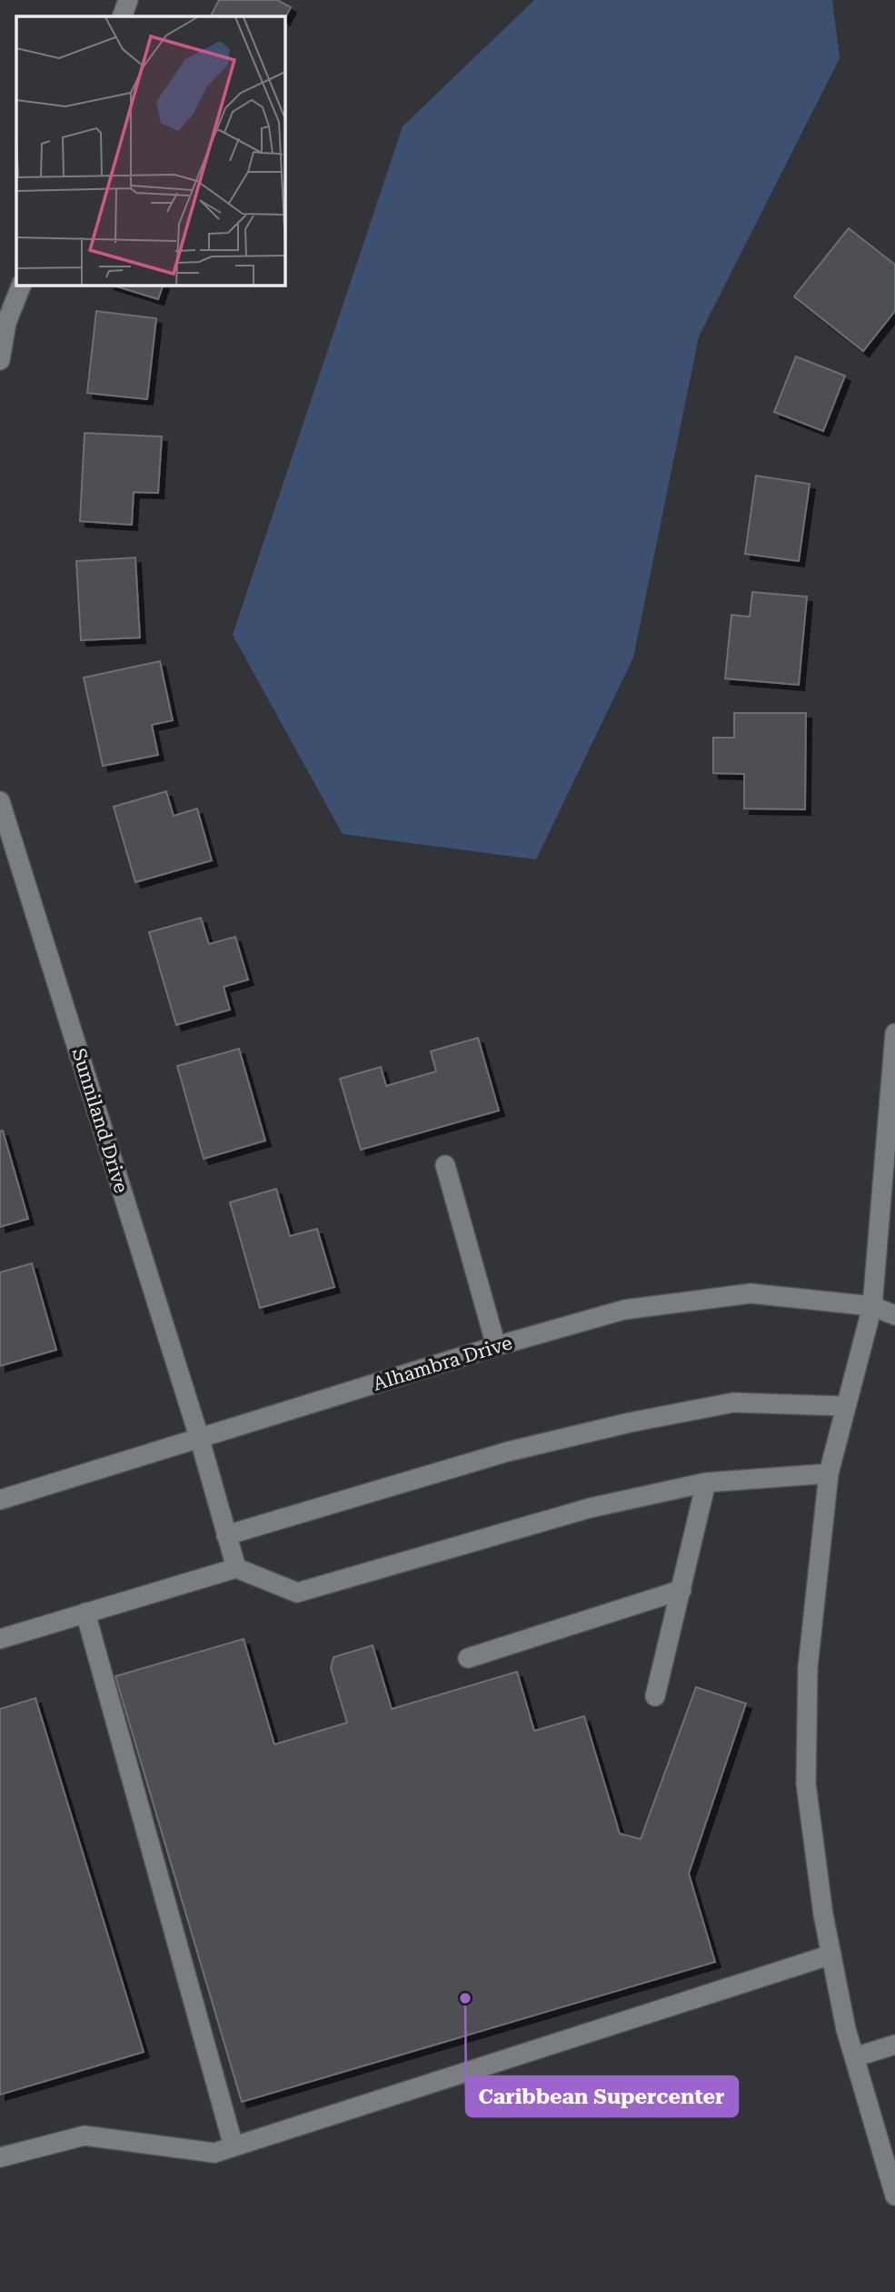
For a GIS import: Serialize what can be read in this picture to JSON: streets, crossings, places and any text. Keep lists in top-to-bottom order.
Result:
{
  "streets": {
    "street": ["Sunniland Drive", "Alhambra Drive"]
  },
  "crossings": [
    ["Sunniland Drive", "Alhambra Drive"]
  ],
  "places": ["Caribbean Supercenter"]
}
